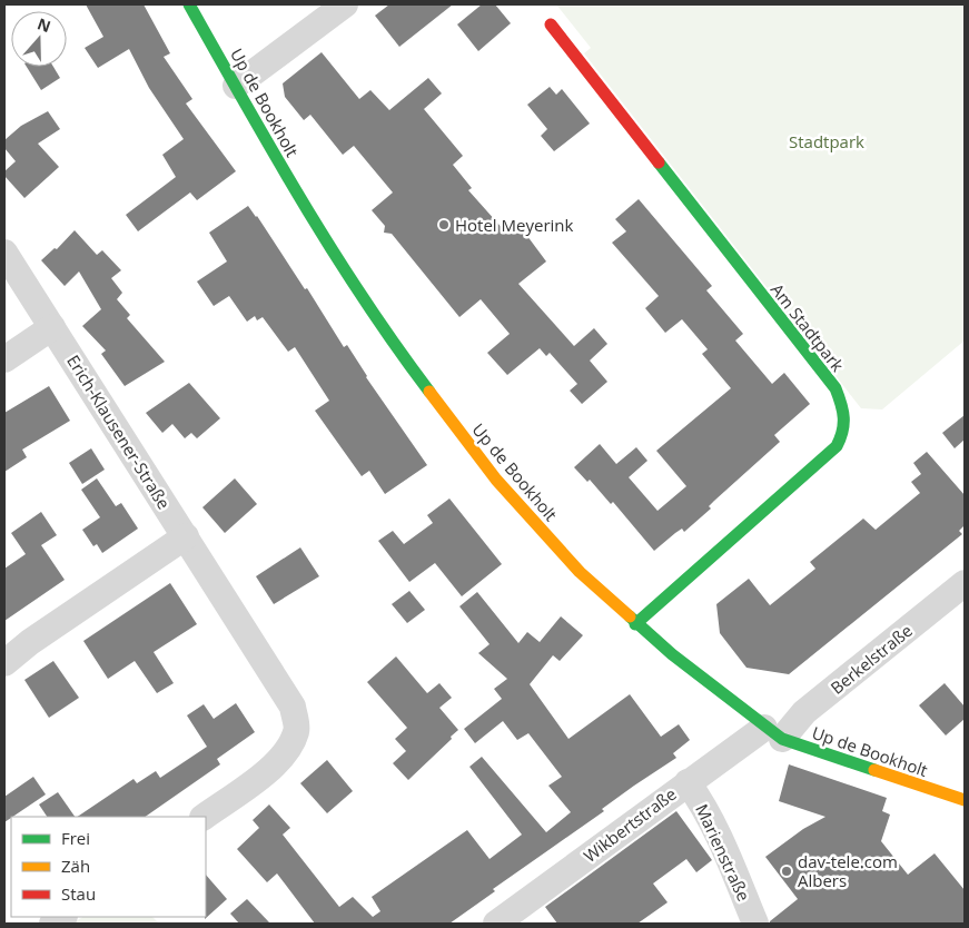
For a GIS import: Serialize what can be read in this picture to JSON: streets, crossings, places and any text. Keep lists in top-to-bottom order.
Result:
{
  "streets": {
    "street": [
      "Up de Bookholt",
      "Am Stadtpark",
      "Erich-Klausener-Straße",
      "Berkelstraße",
      "Wikbertstraße",
      "Marienstraße"
    ]
  },
  "crossings": [
    ["Up de Bookholt", "Am Stadtpark"],
    ["Up de Bookholt", "Berkelstraße"],
    ["Up de Bookholt", "Wikbertstraße"],
    ["Berkelstraße", "Wikbertstraße"],
    ["Wikbertstraße", "Marienstraße"]
  ],
  "parks": ["Stadtpark"],
  "places": ["Hotel Meyerink", "dav-tele.com Albers"],
  "legend": ["Frei", "Zäh", "Stau"],
  "north": "top"
}
